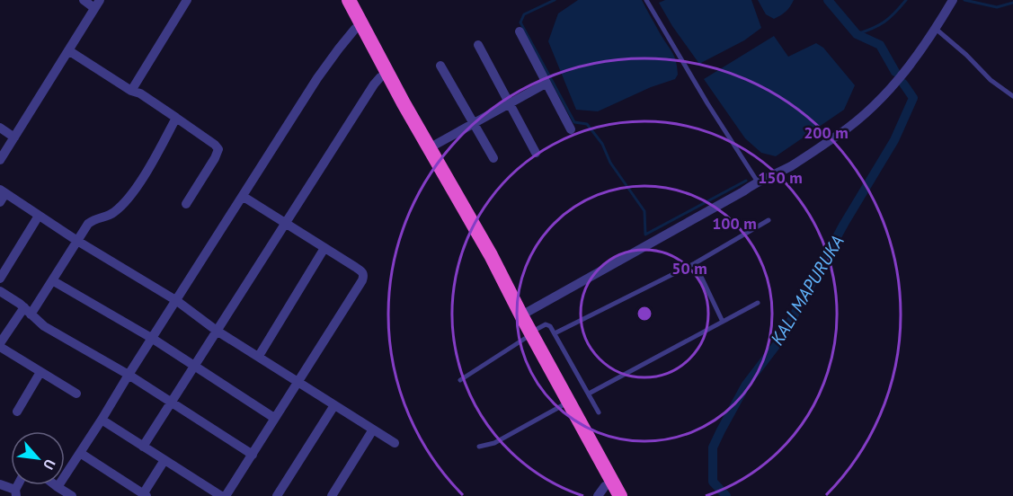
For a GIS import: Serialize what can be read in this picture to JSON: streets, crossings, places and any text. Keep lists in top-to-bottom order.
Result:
{
  "water": ["KALI MAPURUKA"],
  "north": "bottom right",
  "rings": [
    "200 m",
    "150 m",
    "100 m",
    "50 m"
  ]
}
